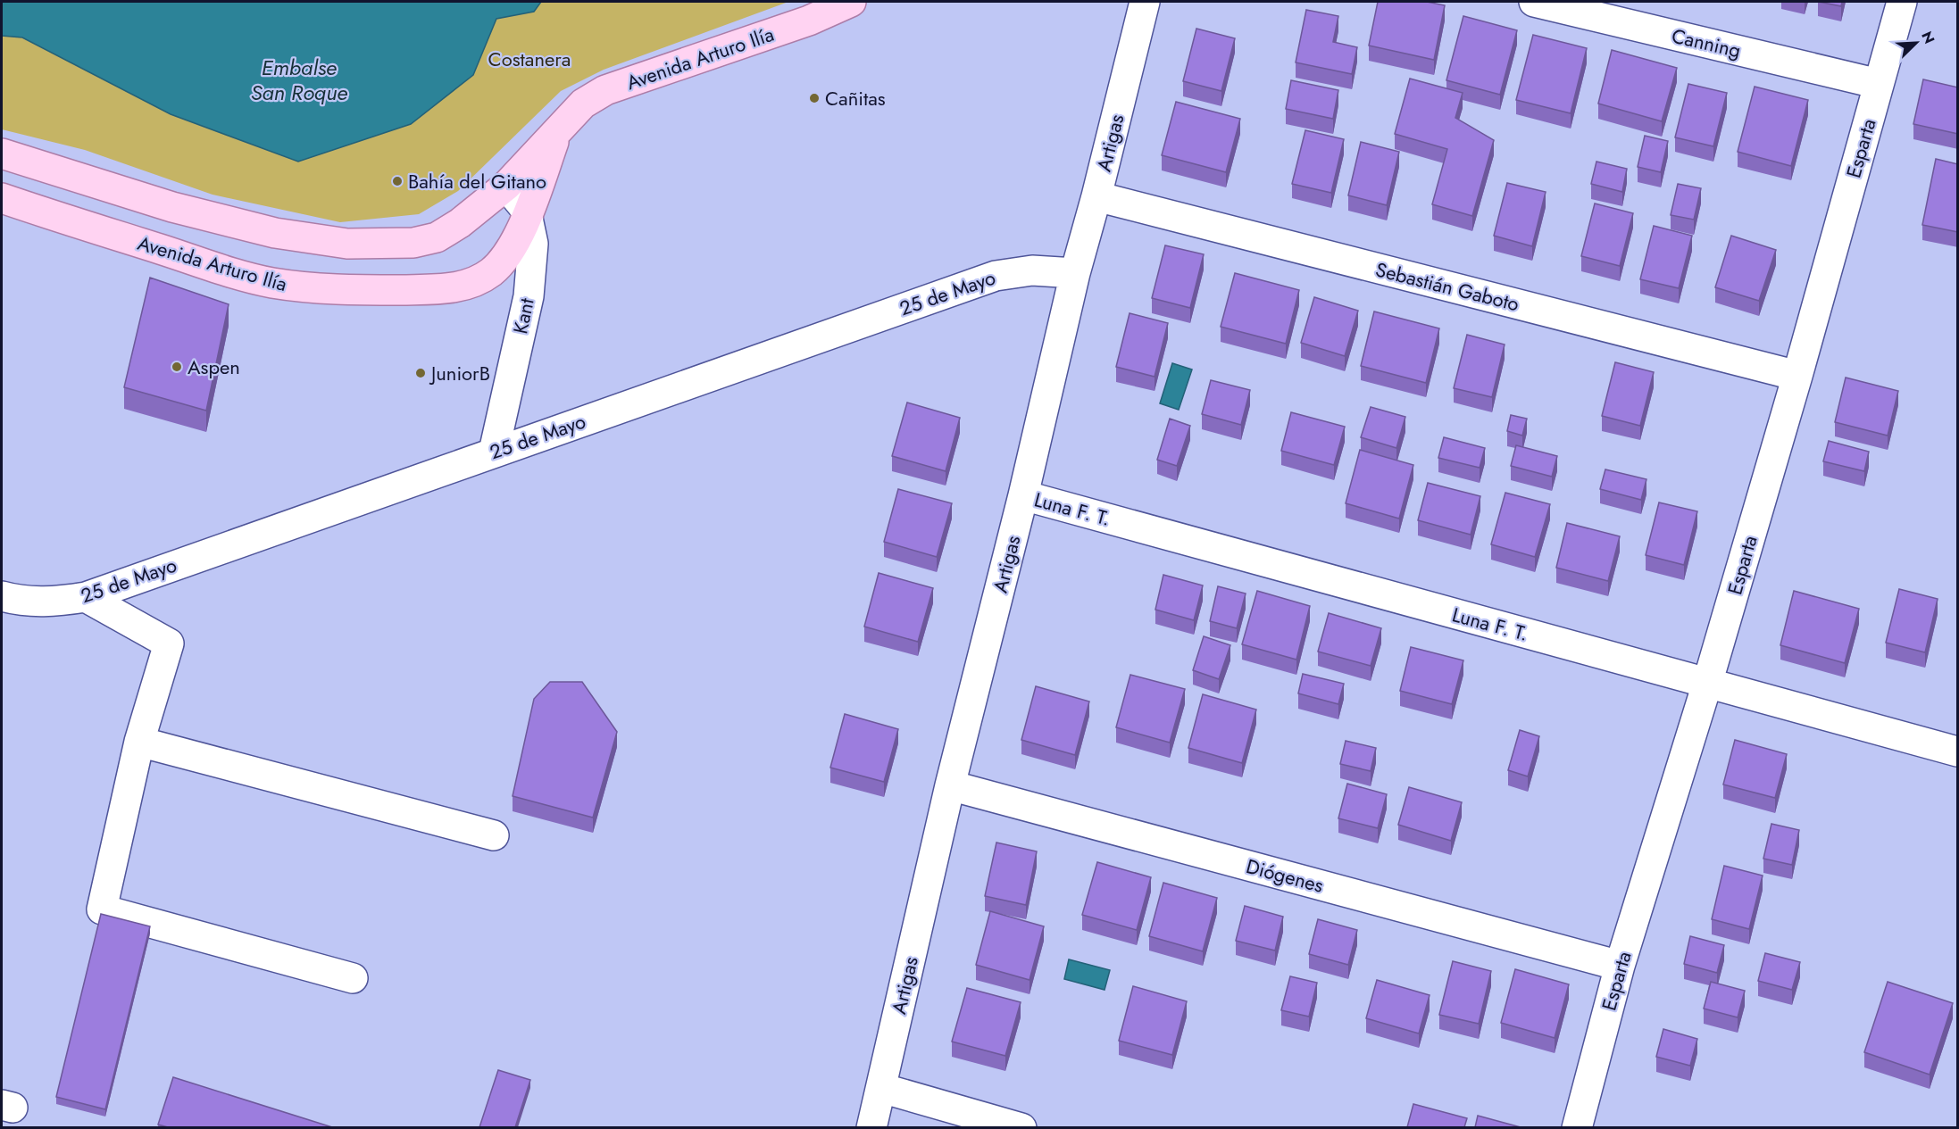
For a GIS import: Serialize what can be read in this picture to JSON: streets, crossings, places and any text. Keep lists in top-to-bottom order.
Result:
{
  "streets": {
    "main road": ["Avenida Arturo Ilía"],
    "street": [
      "Canning",
      "Artigas",
      "Esparta",
      "Sebastián Gaboto",
      "25 de Mayo",
      "Kant",
      "Luna F. T.",
      "Diógenes"
    ]
  },
  "crossings": [
    ["Canning", "Esparta"],
    ["Avenida Arturo Ilía", "Kant"],
    ["Artigas", "Sebastián Gaboto"],
    ["Artigas", "25 de Mayo"],
    ["Artigas", "Luna F. T."],
    ["Artigas", "Diógenes"],
    ["Esparta", "Sebastián Gaboto"],
    ["Esparta", "Luna F. T."],
    ["Esparta", "Diógenes"],
    ["25 de Mayo", "Kant"]
  ],
  "water": ["Embalse San Roque"],
  "parks": ["Costanera"],
  "places": [
    "Cañitas",
    "Bahía del Gitano",
    "Aspen",
    "JuniorB"
  ],
  "north": "top right"
}
